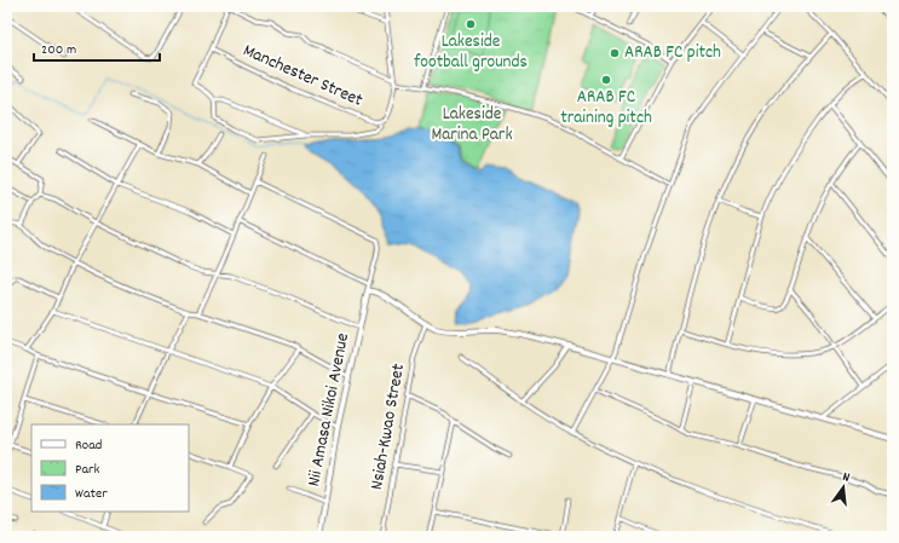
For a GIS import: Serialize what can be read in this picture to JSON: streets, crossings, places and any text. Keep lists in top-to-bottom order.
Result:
{
  "streets": {
    "street": ["Manchester Street", "Nii Amasa Nikoi Avenue", "Nsiah-Kwao Street"]
  },
  "parks": ["Lakeside Marina Park"],
  "places": ["Lakeside football grounds", "ARAB FC pitch", "ARAB FC training pitch"],
  "legend": ["Road", "Park", "Water"],
  "scale_bar": "200 m",
  "north": "top"
}
